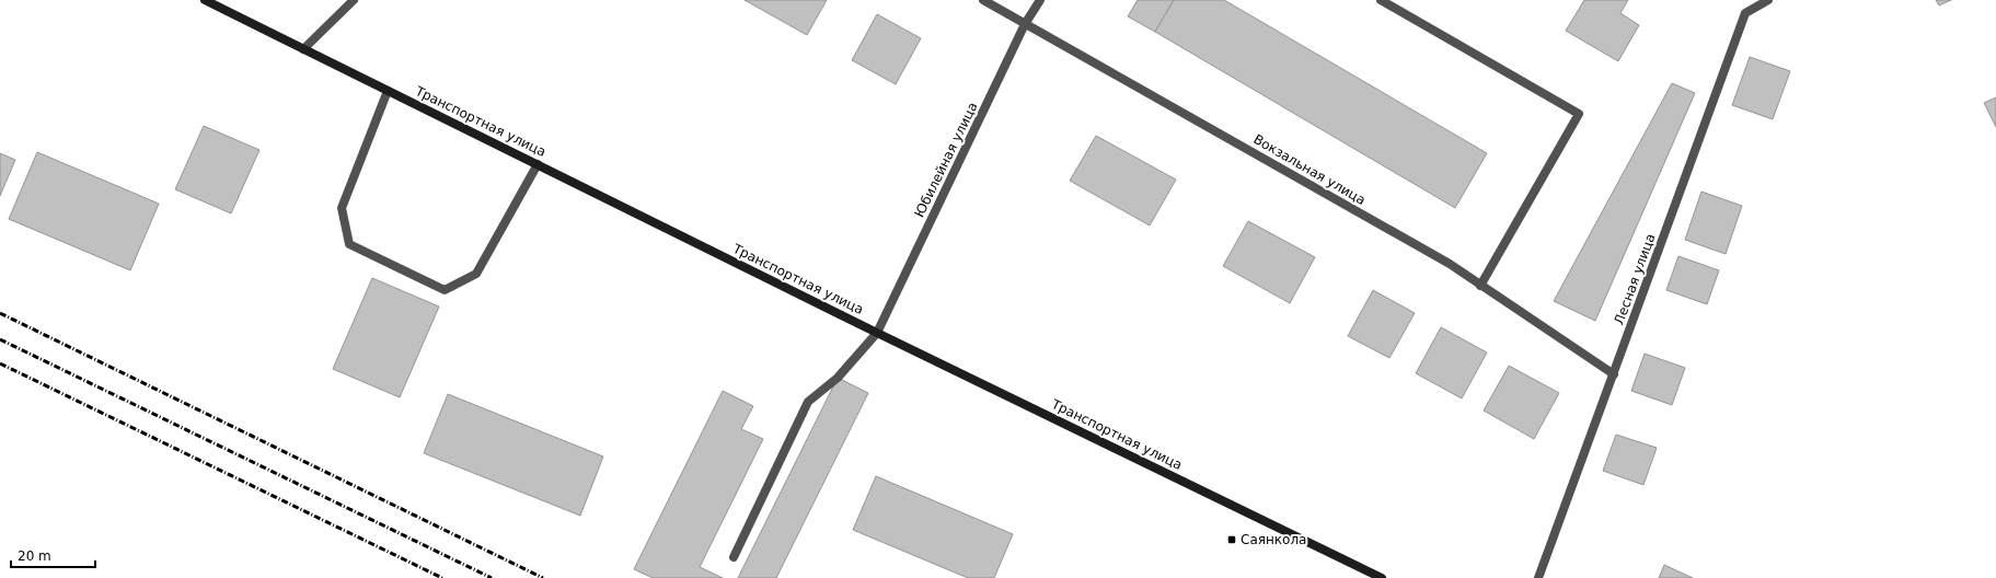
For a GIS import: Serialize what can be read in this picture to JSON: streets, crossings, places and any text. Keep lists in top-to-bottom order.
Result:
{
  "streets": {
    "street": [
      "Транспортная улица",
      "Юбилейная улица",
      "Вокзальная улица",
      "Лесная улица"
    ]
  },
  "crossings": [
    ["Транспортная улица", "Юбилейная улица"],
    ["Юбилейная улица", "Вокзальная улица"],
    ["Вокзальная улица", "Лесная улица"]
  ],
  "places": {
    "transit": ["Саянкола"]
  },
  "scale_bar": "20 m"
}
